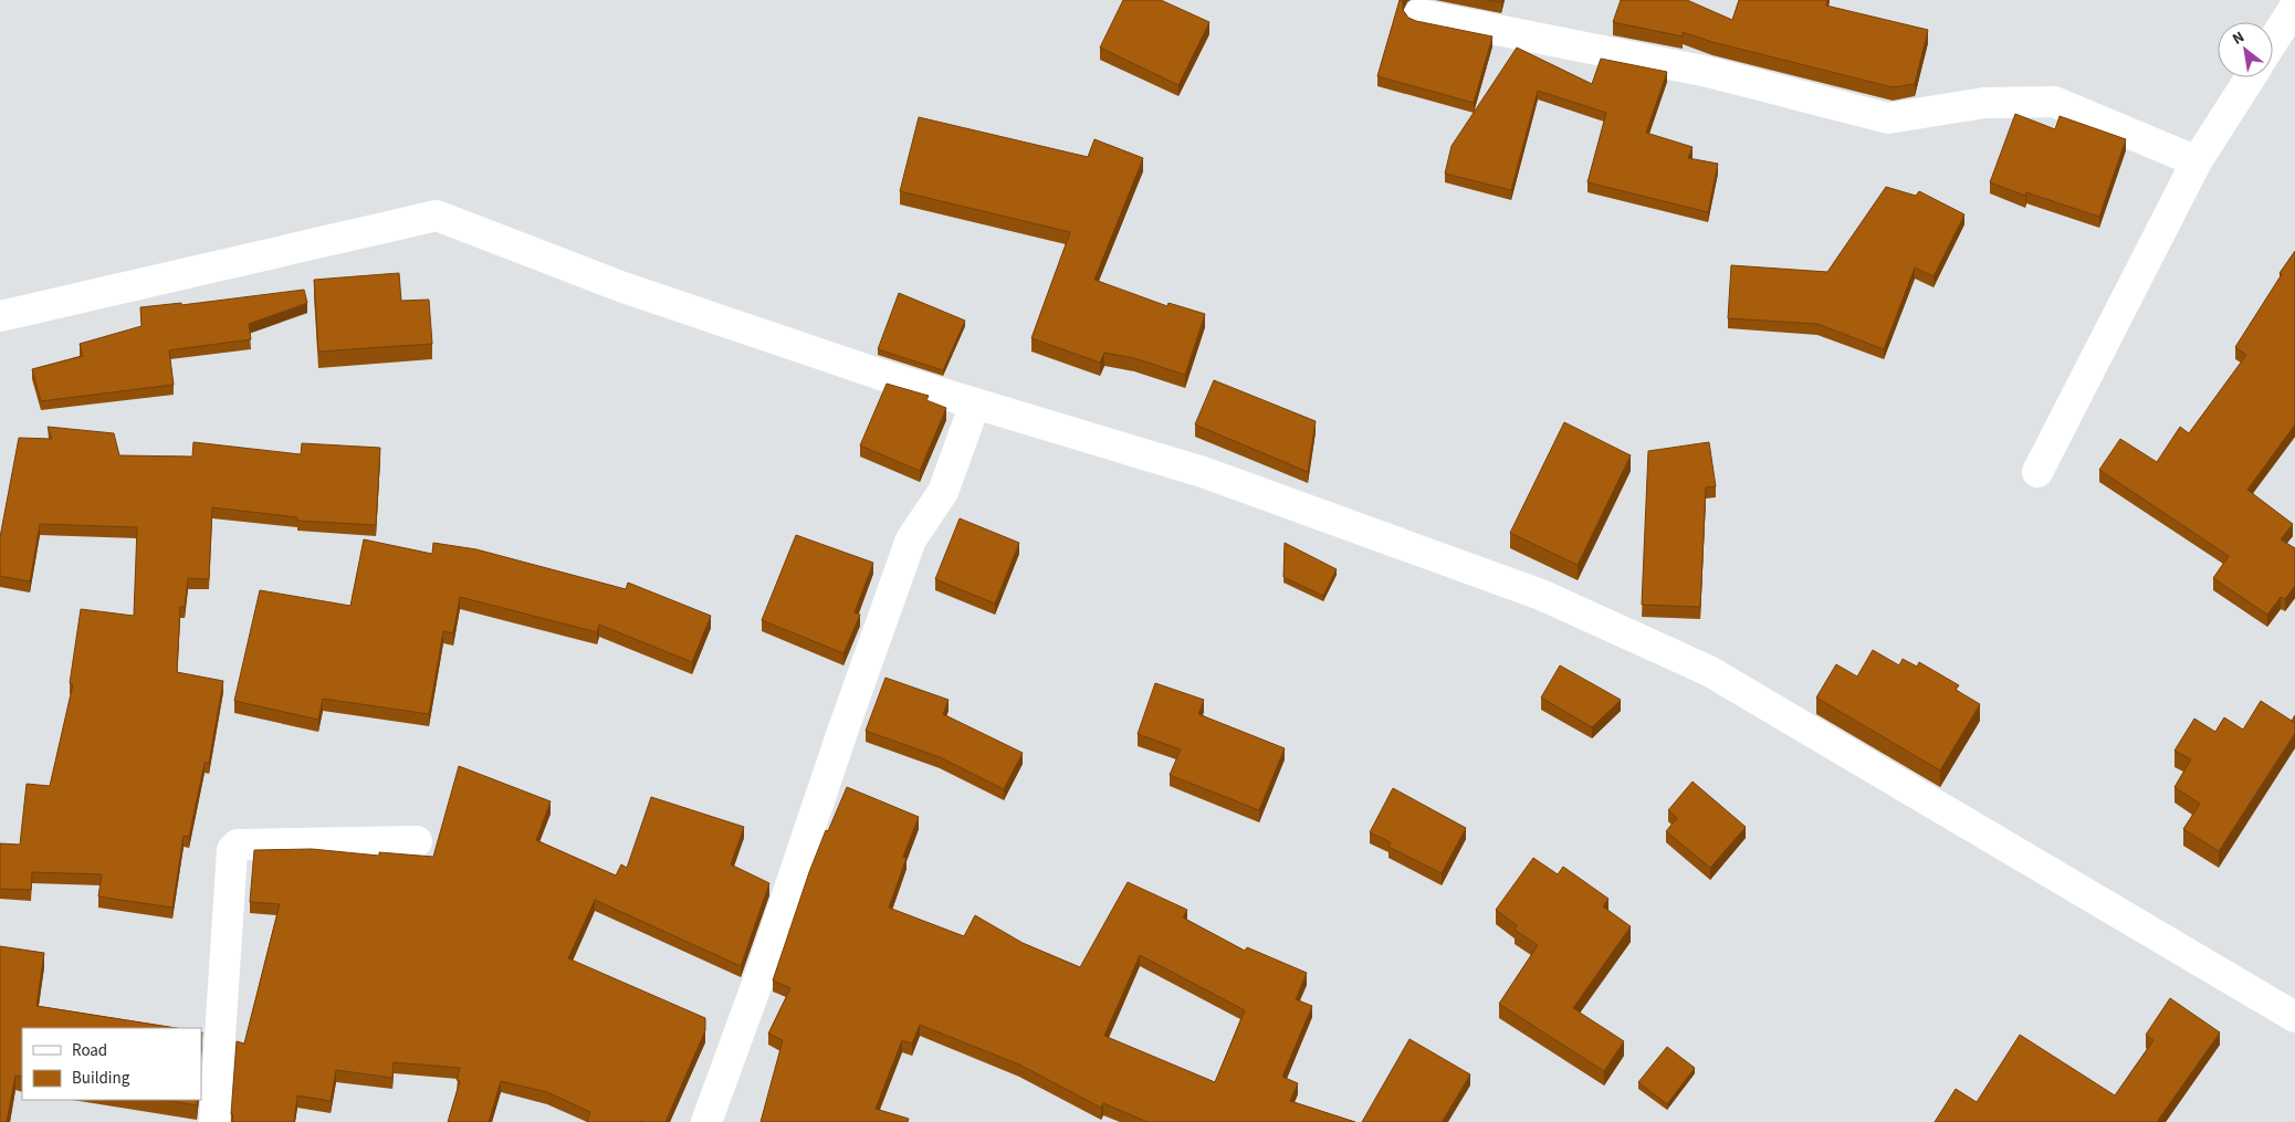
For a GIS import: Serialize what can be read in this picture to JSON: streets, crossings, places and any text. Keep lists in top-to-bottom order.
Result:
{
  "legend": ["Road", "Building"],
  "north": "top left"
}
